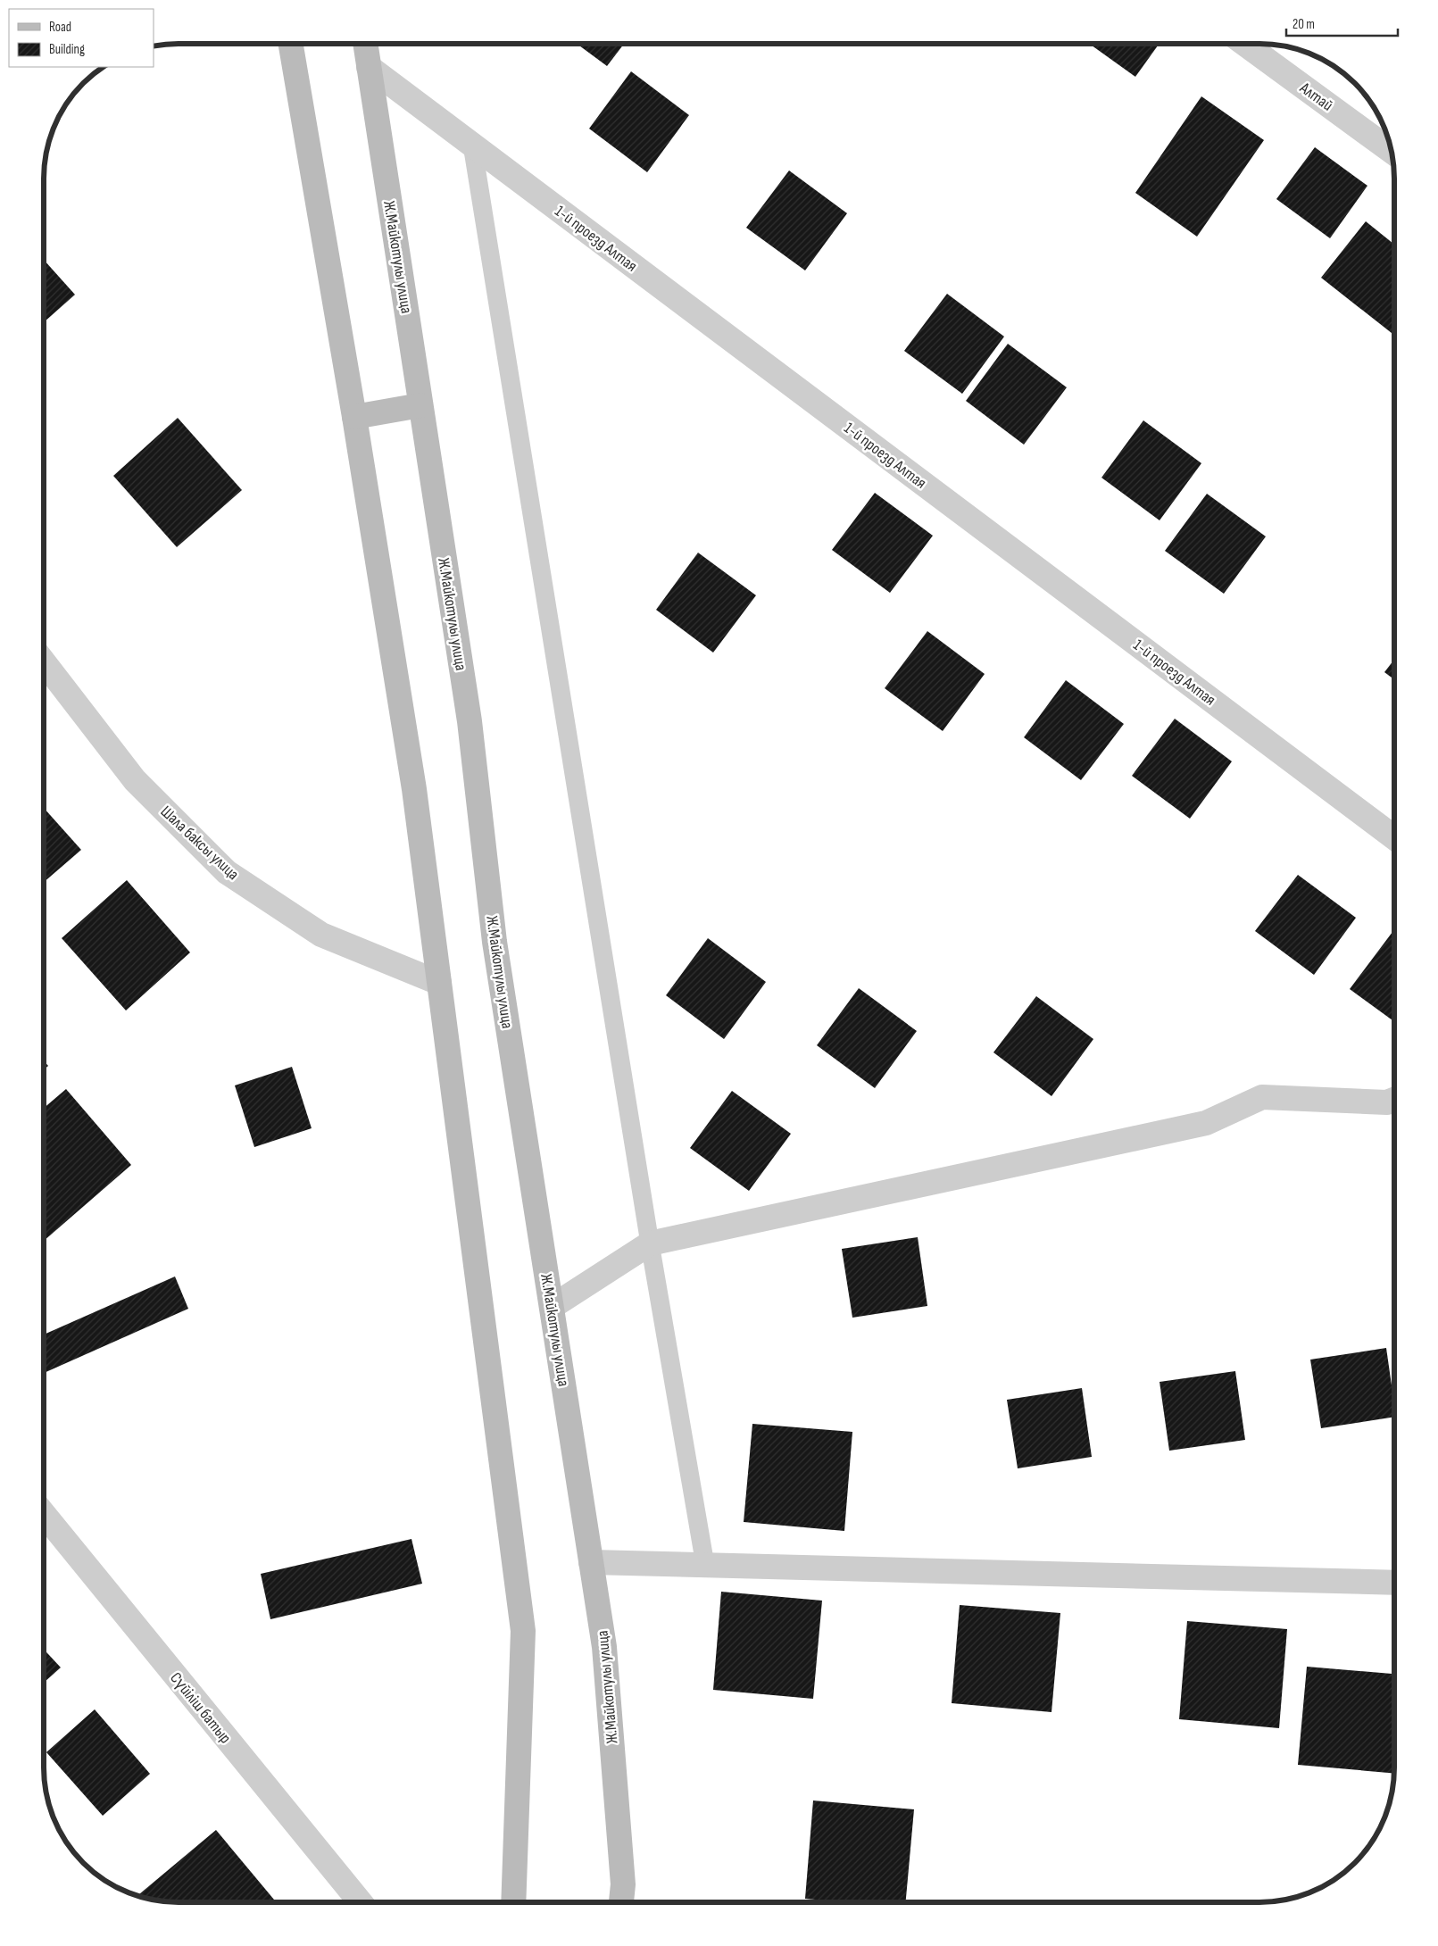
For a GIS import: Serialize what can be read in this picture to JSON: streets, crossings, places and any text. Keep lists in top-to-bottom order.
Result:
{
  "streets": {
    "street": [
      "Алтай",
      "1-й проезд Алтая",
      "Ж.Майкотулы улица",
      "Шала баксы улица",
      "Сүйіліш батыр"
    ]
  },
  "crossings": [
    ["1-й проезд Алтая", "Ж.Майкотулы улица"]
  ],
  "legend": ["Road", "Building"],
  "scale_bar": "20 m"
}
